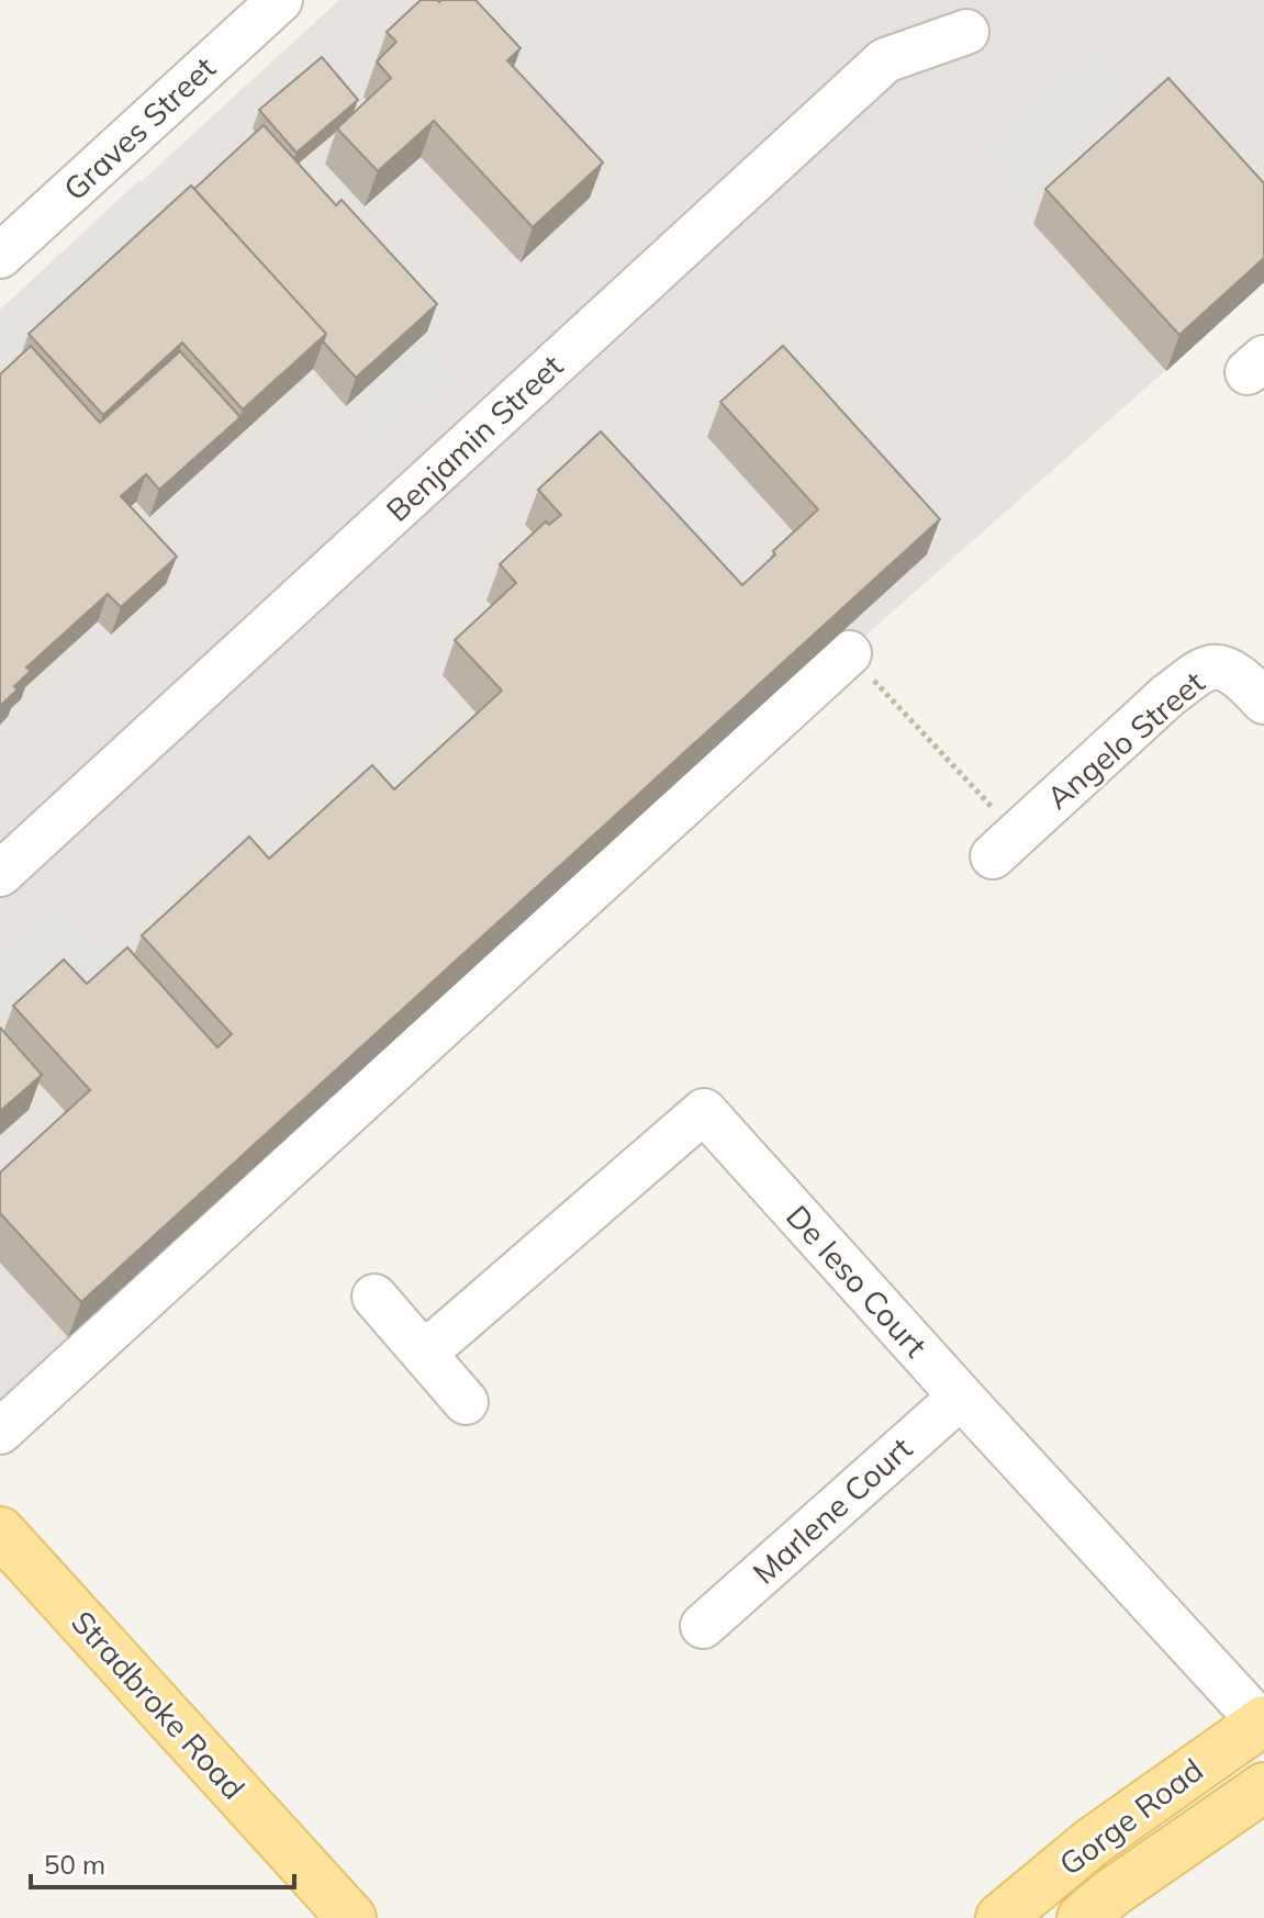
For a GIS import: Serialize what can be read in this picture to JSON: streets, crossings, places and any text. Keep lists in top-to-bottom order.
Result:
{
  "streets": {
    "main road": ["Stradbroke Road", "Gorge Road"],
    "street": [
      "Graves Street",
      "Benjamin Street",
      "Angelo Street",
      "De Ieso Court",
      "Marlene Court"
    ]
  },
  "crossings": [
    ["De Ieso Court", "Marlene Court"],
    ["De Ieso Court", "Gorge Road"]
  ],
  "scale_bar": "50 m"
}
